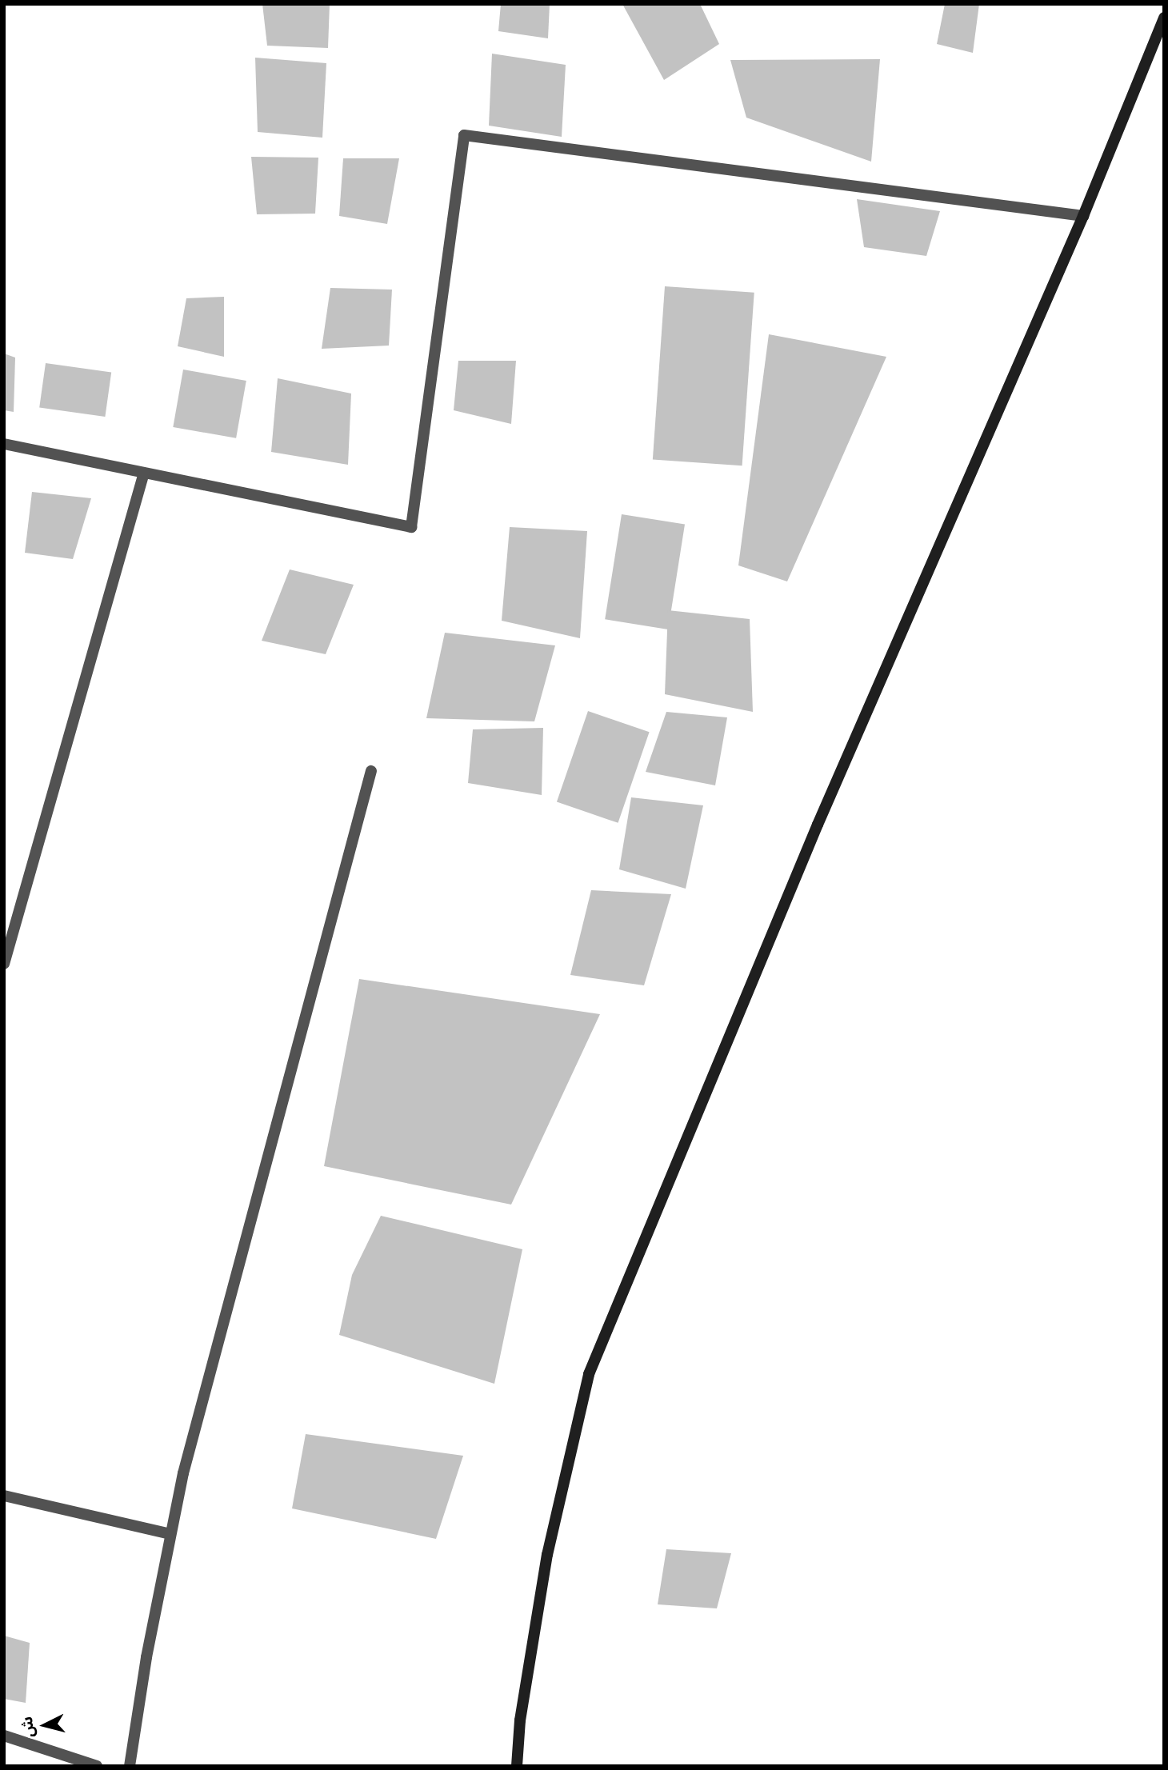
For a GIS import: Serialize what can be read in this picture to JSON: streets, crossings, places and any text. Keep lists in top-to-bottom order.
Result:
{
  "north": "left"
}
